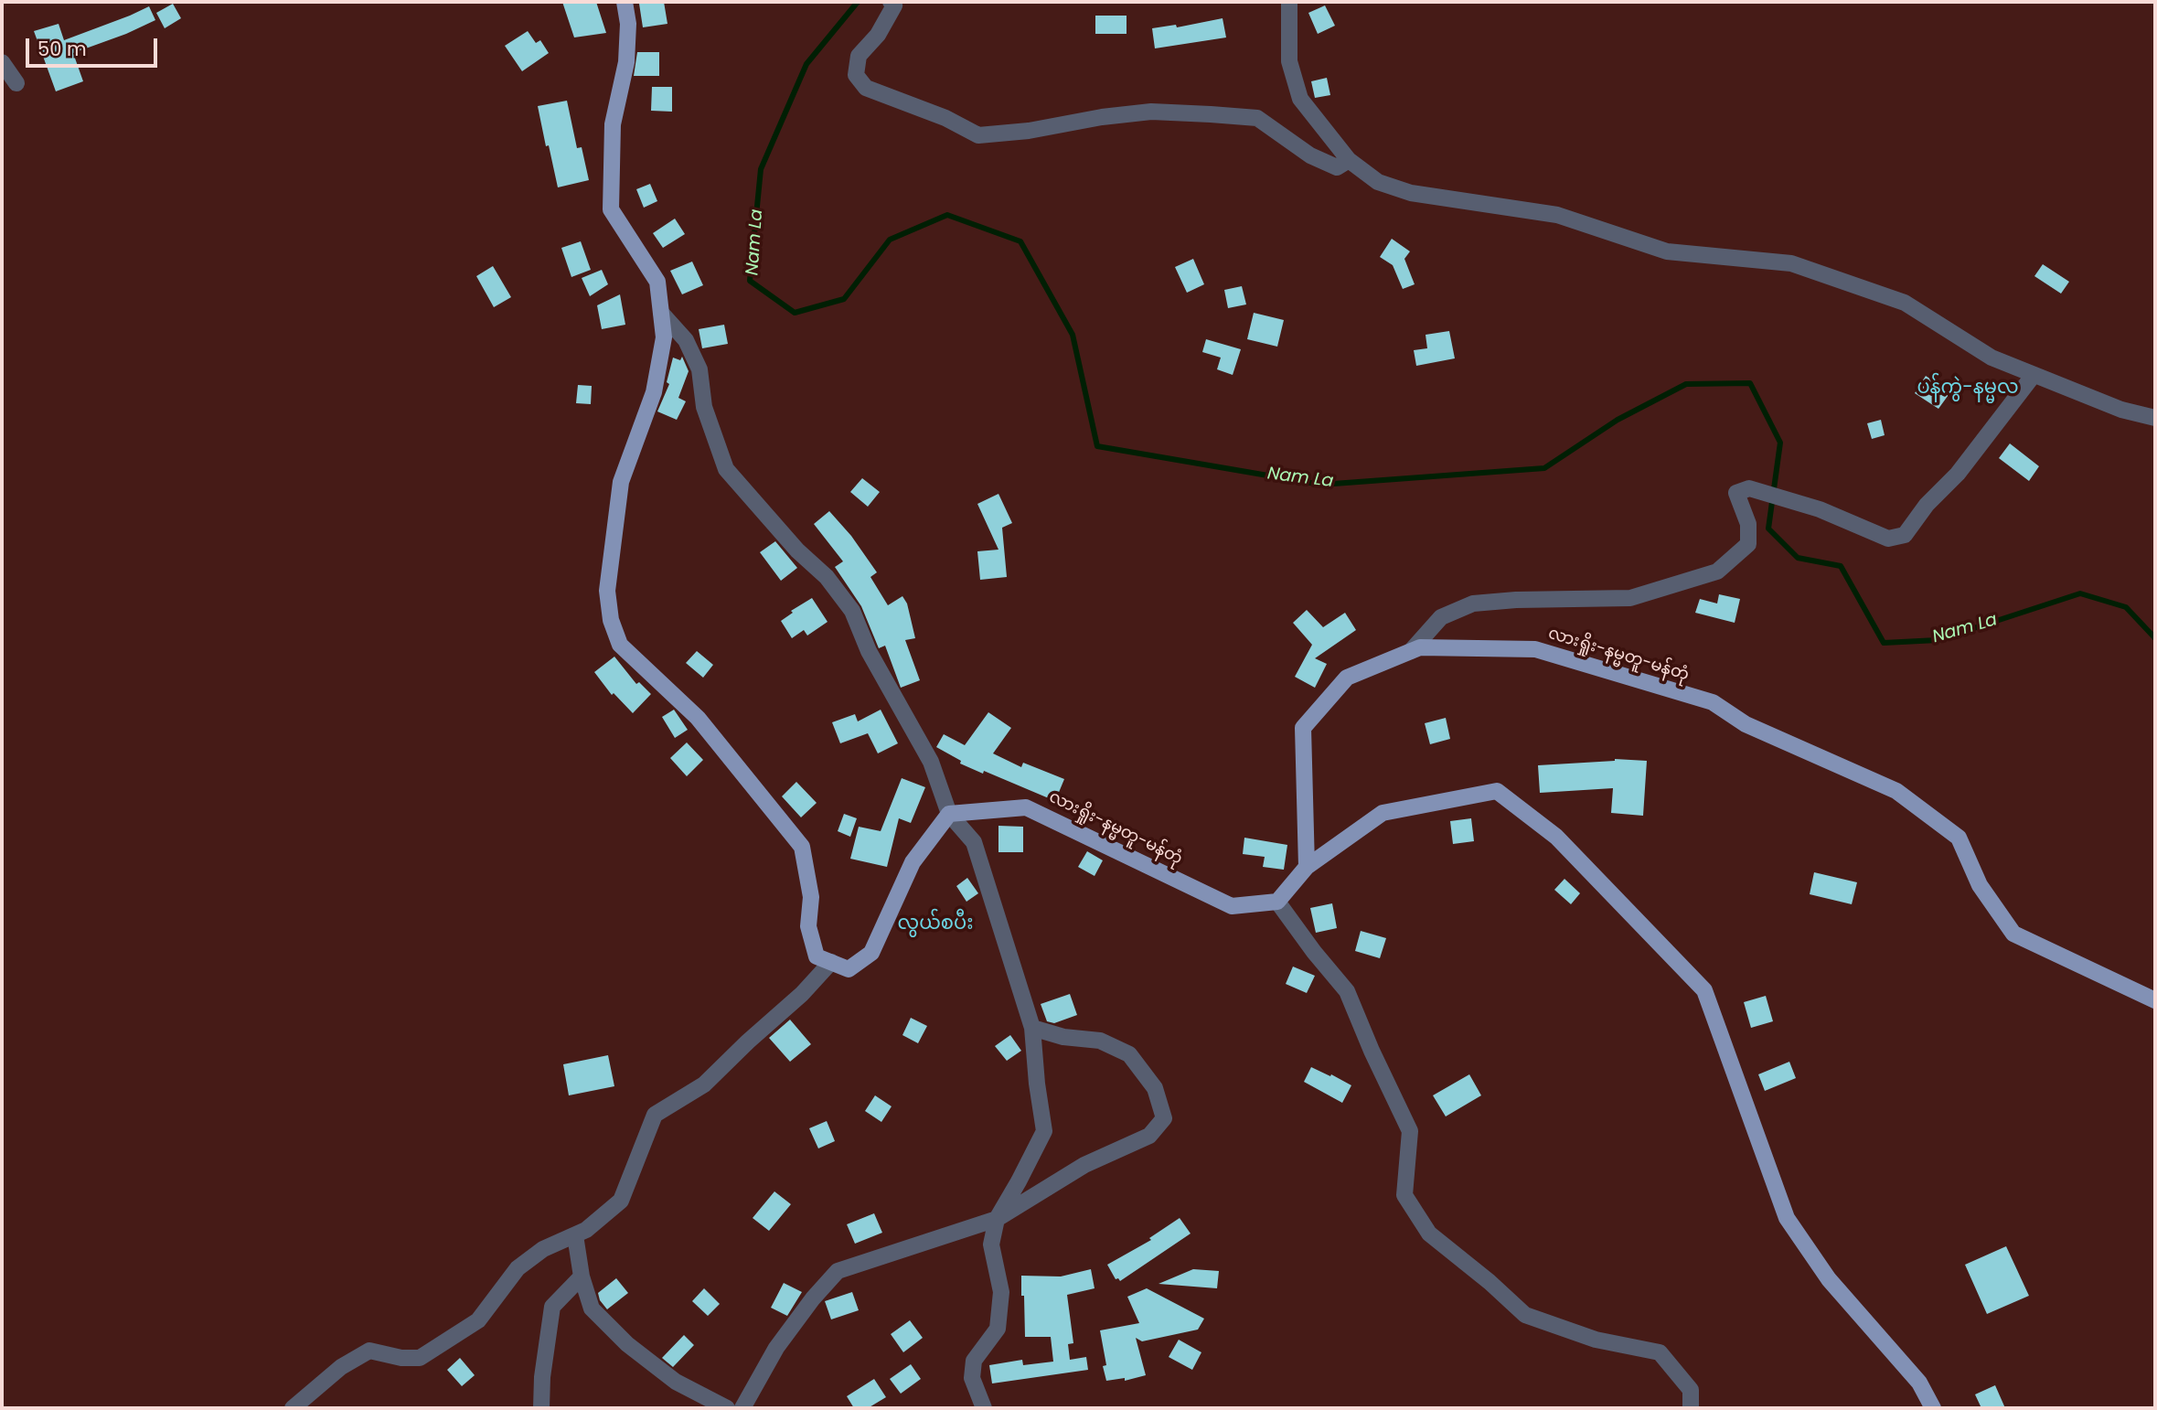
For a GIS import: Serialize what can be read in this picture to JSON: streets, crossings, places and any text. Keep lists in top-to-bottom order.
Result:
{
  "streets": {
    "main road": ["လားရှိုး-နမ္မတူ-မန်တုံ"]
  },
  "districts": ["ပန်ကွဲ-နမ္မလ", "လွယ်စပီး"],
  "water": ["Nam La"],
  "scale_bar": "50 m"
}
